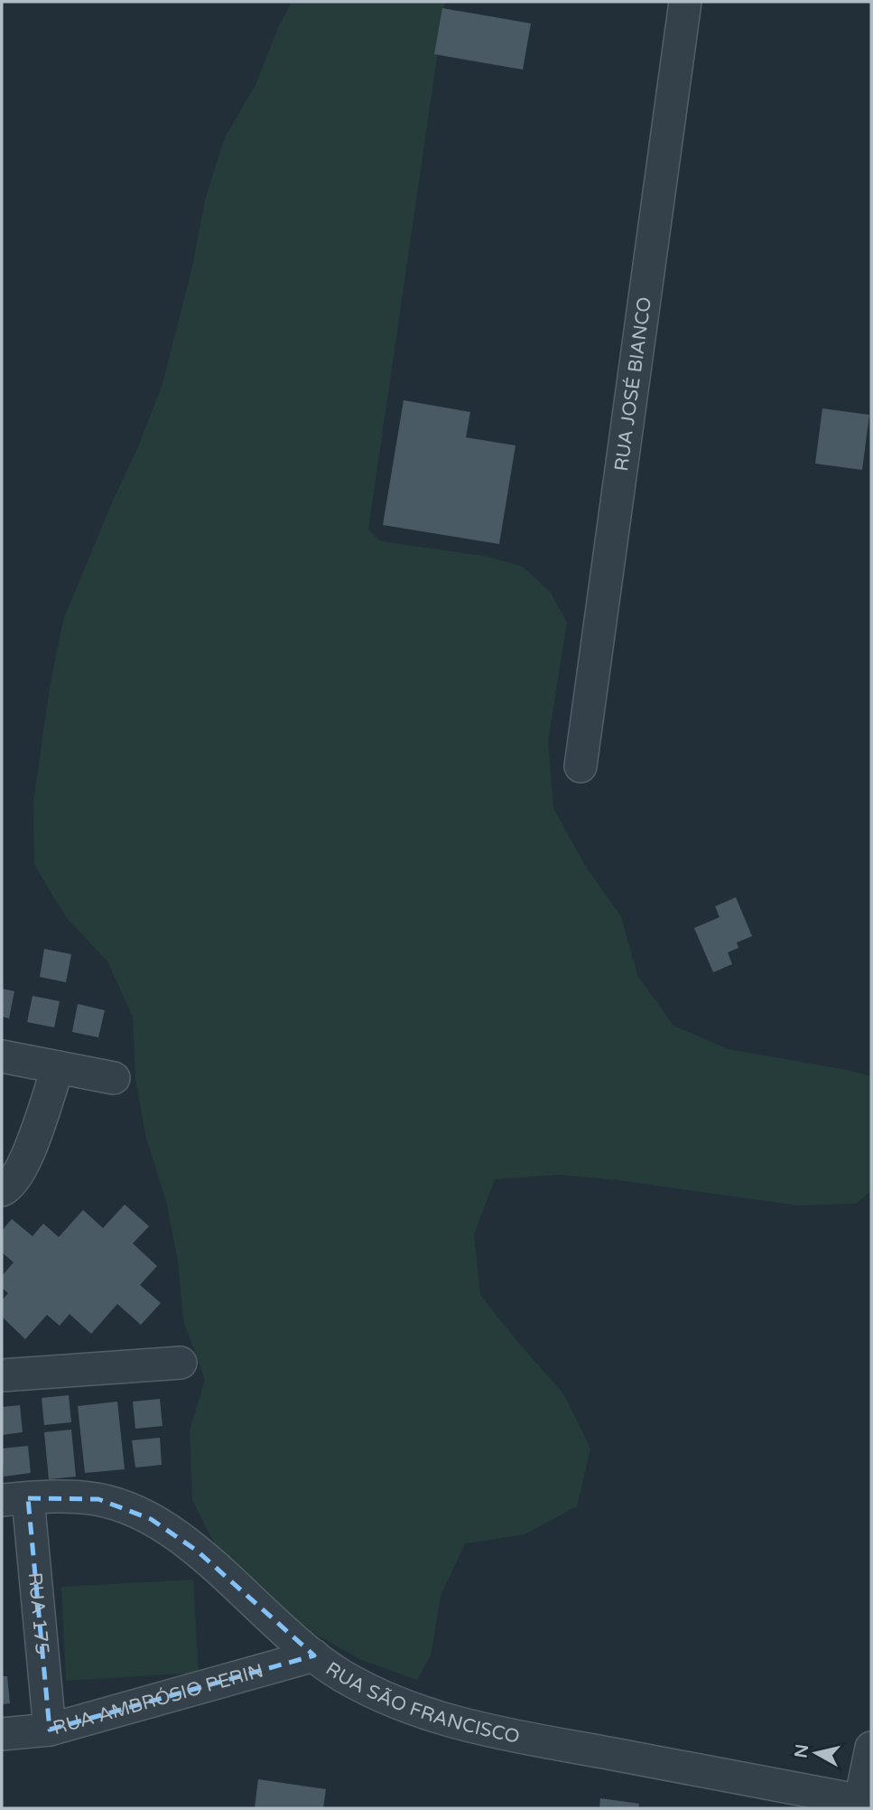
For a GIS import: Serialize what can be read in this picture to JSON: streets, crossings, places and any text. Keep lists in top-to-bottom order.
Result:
{
  "streets": {
    "street": [
      "RUA JOSÉ BIANCO",
      "RUA 175",
      "RUA AMBRÓSIO PERIN",
      "RUA SÃO FRANCISCO"
    ]
  },
  "crossings": [
    ["RUA 175", "RUA AMBRÓSIO PERIN"],
    ["RUA 175", "RUA SÃO FRANCISCO"],
    ["RUA AMBRÓSIO PERIN", "RUA SÃO FRANCISCO"]
  ],
  "north": "left"
}
